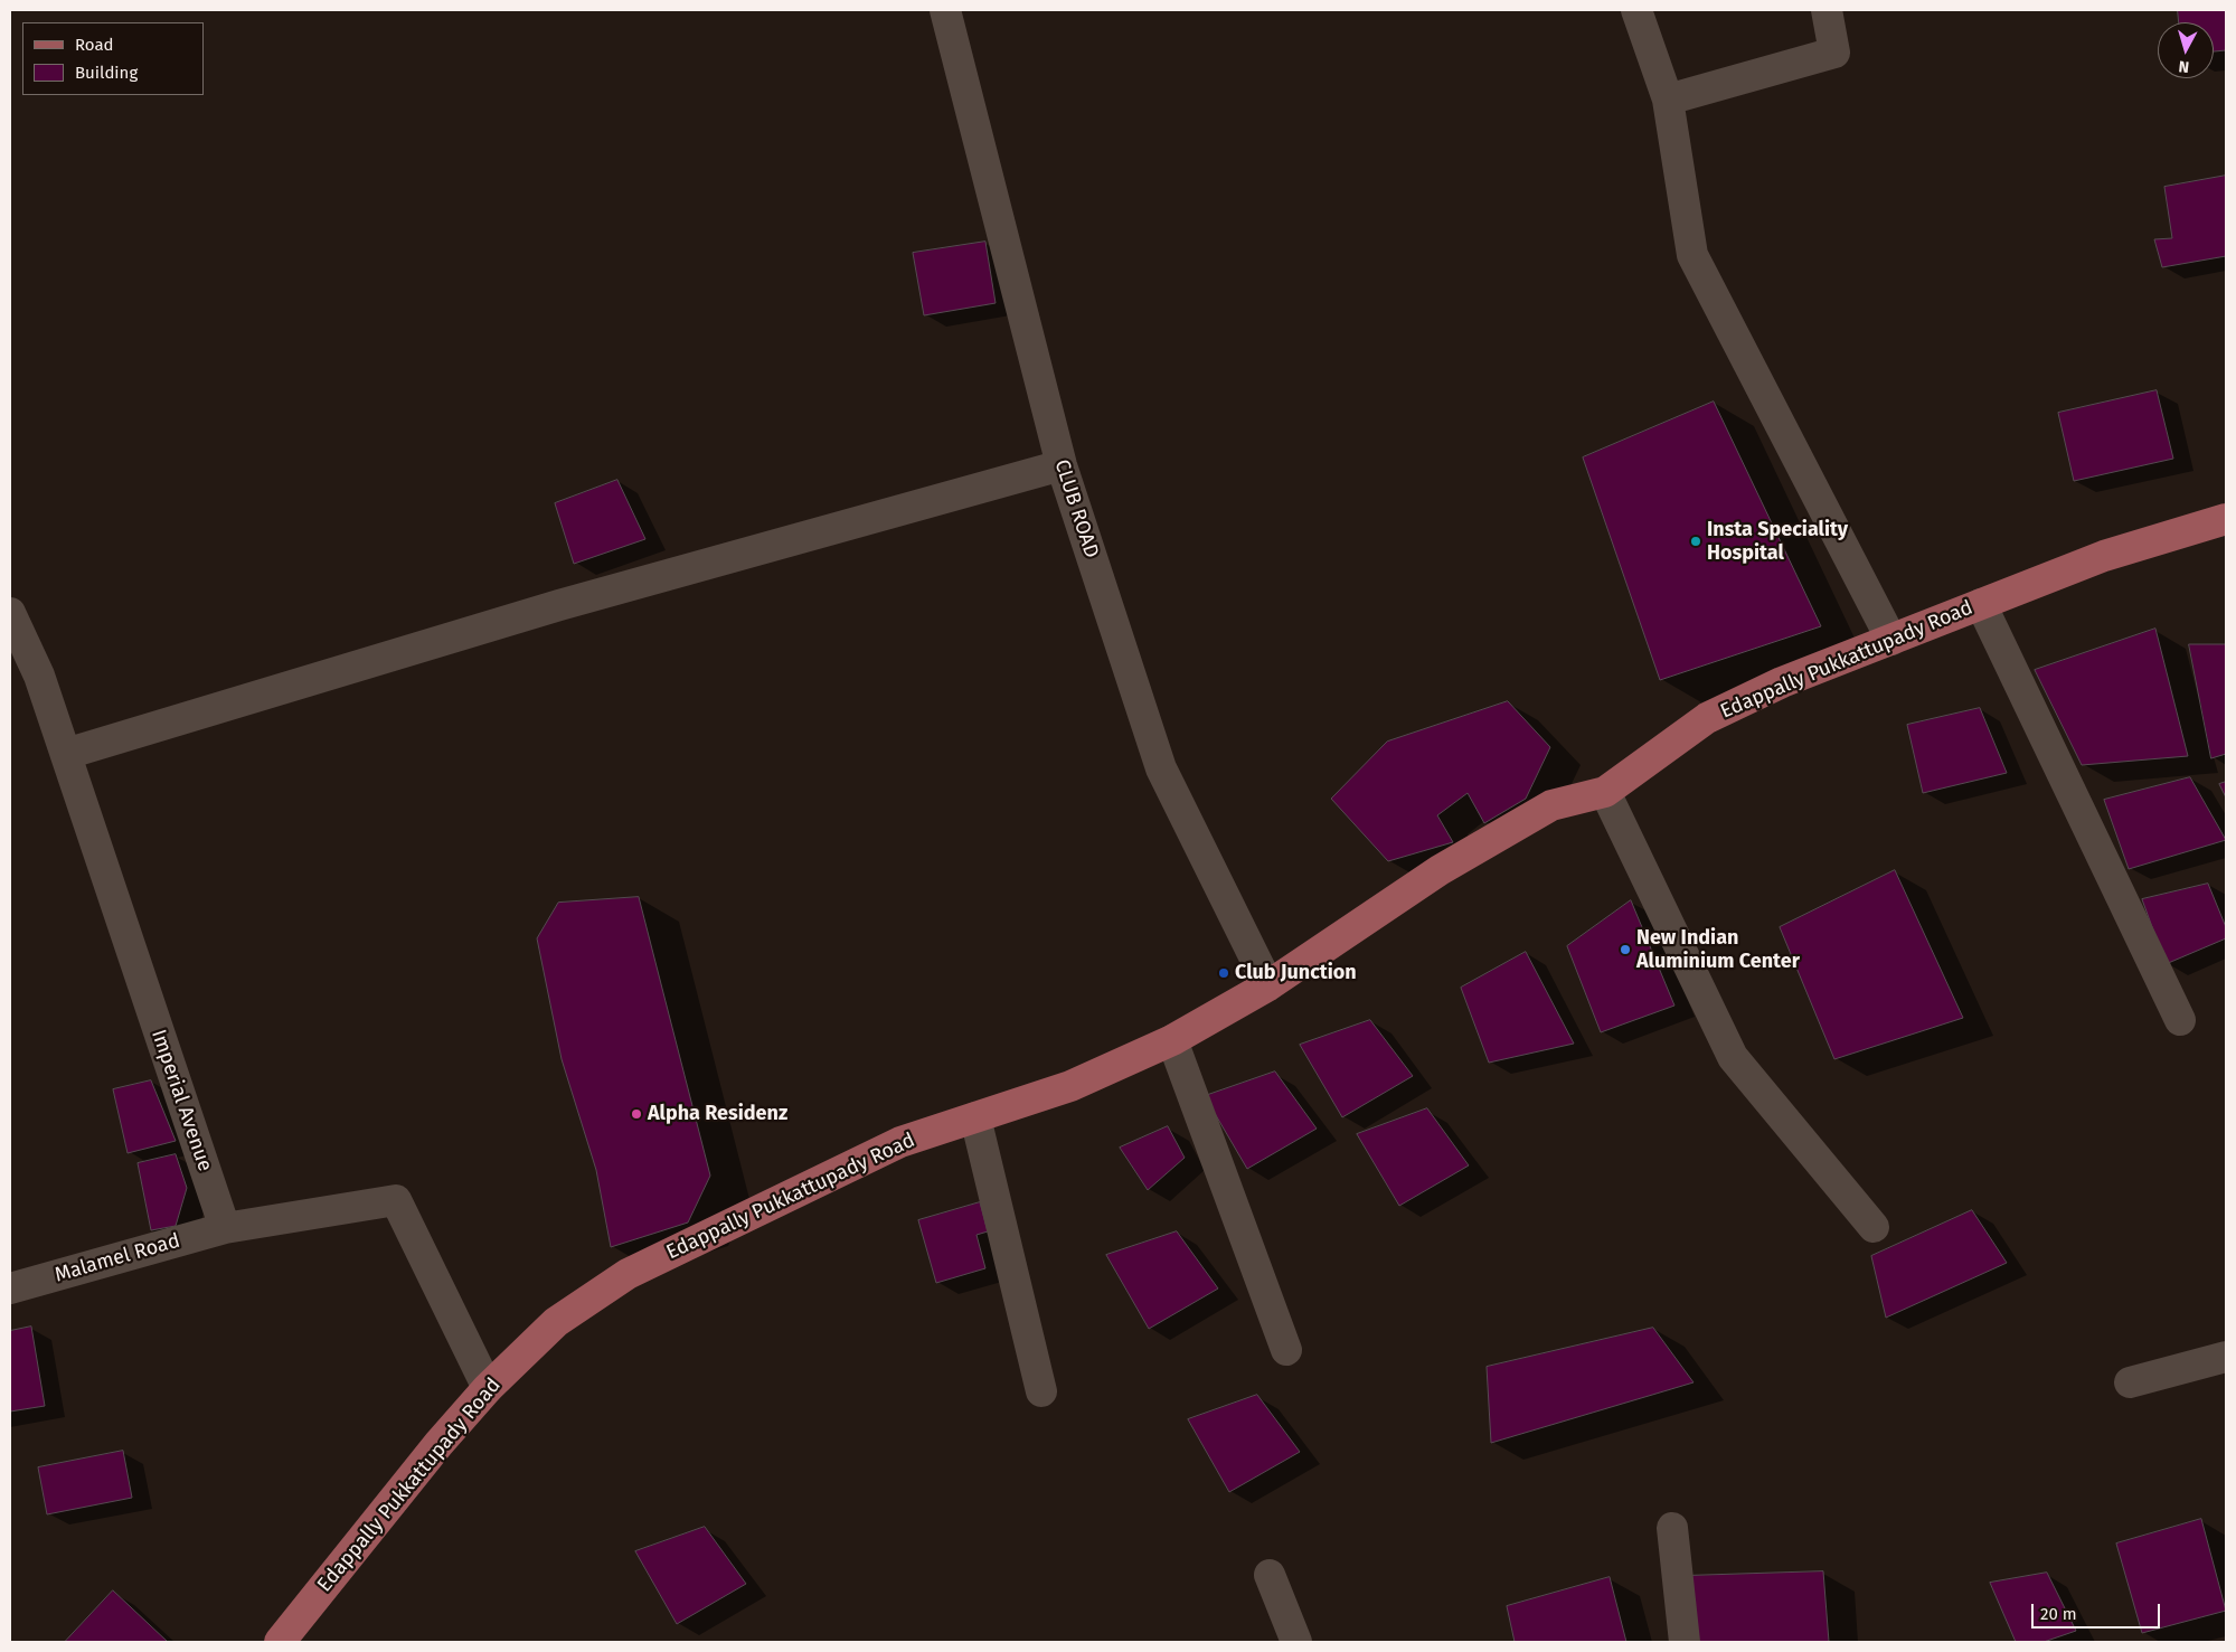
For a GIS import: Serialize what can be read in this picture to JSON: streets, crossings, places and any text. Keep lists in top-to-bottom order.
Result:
{
  "streets": {
    "main road": ["Edappally Pukkattupady Road"],
    "street": ["CLUB ROAD", "Imperial Avenue", "Malamel Road"]
  },
  "crossings": [
    ["CLUB ROAD", "Edappally Pukkattupady Road"],
    ["Imperial Avenue", "Malamel Road"]
  ],
  "places": [
    "Insta Speciality Hospital",
    "New Indian Aluminium Center",
    "Club Junction",
    "Alpha Residenz"
  ],
  "legend": ["Road", "Building"],
  "scale_bar": "20 m",
  "north": "bottom"
}
